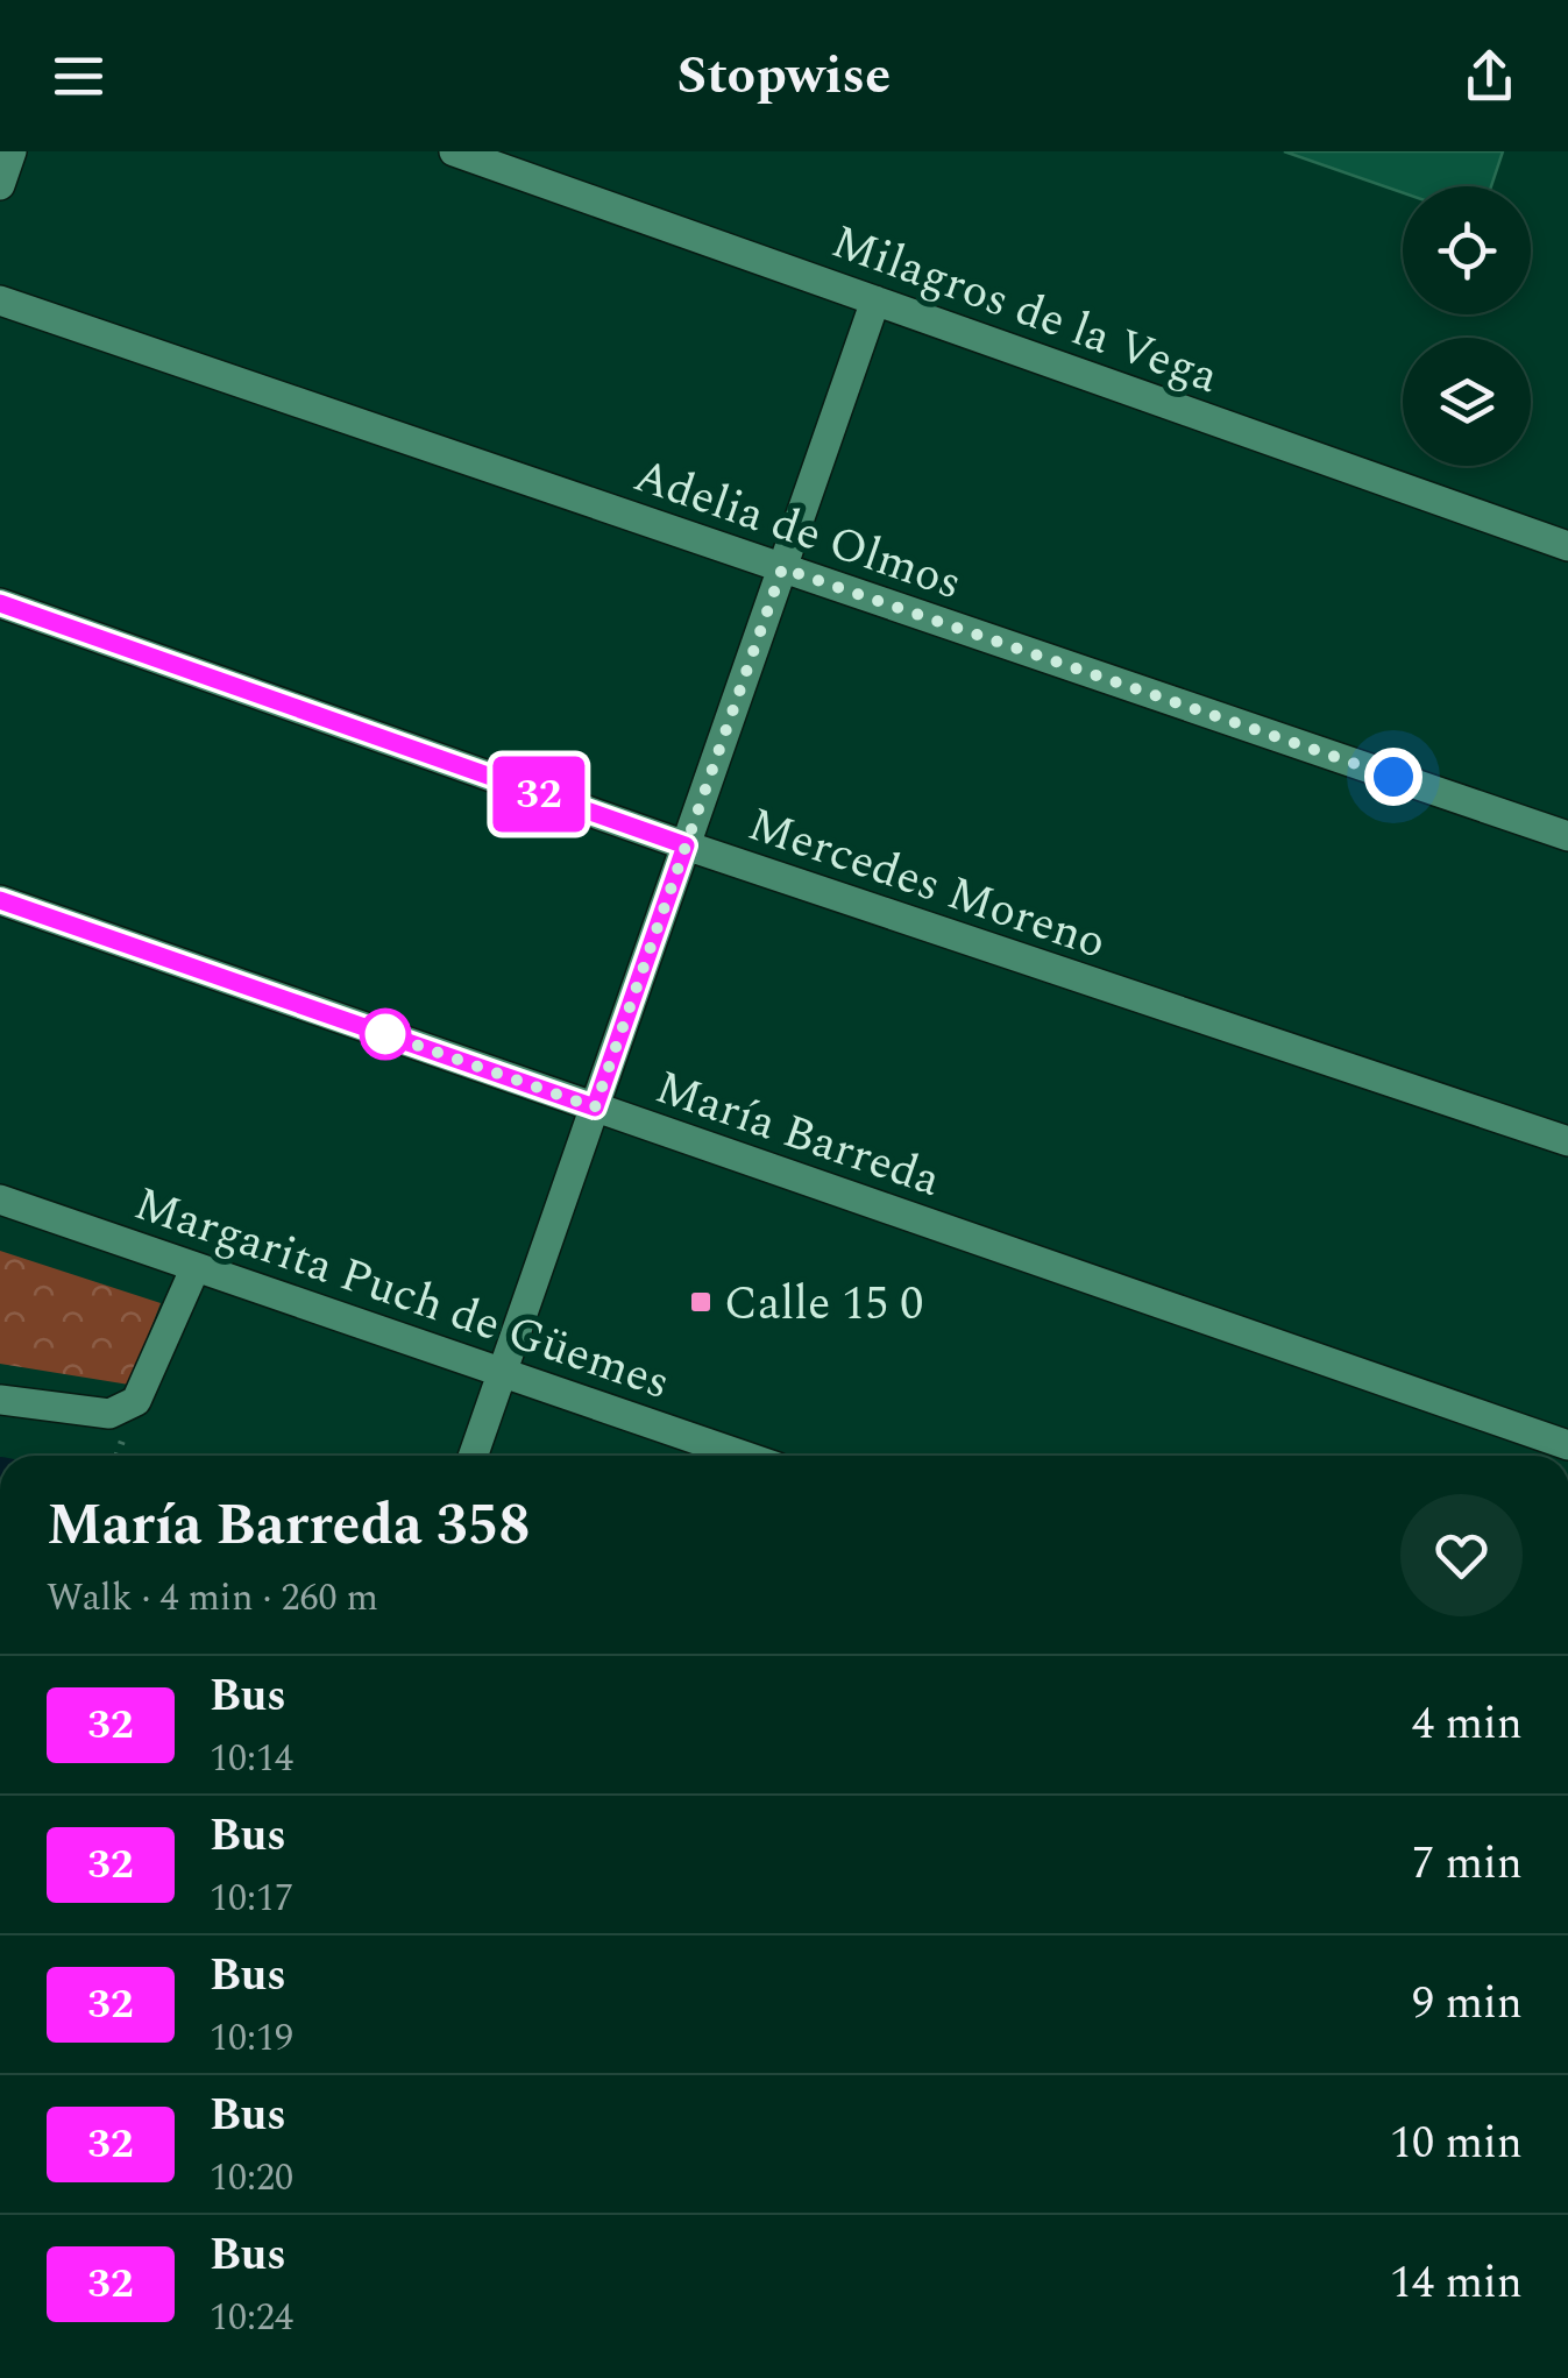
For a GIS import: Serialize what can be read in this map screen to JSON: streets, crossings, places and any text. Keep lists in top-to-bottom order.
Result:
{
  "streets": {
    "street": [
      "Milagros de la Vega",
      "Adelia de Olmos",
      "Mercedes Moreno",
      "María Barreda",
      "Margarita Puch de Güemes"
    ]
  },
  "places": {
    "transit": ["Calle 15 0"]
  },
  "lines": ["bus line 32"],
  "page": {
    "header": "Stopwise",
    "on_map": "32",
    "heading": ["María Barreda 358", "Walk · 4 min · 260 m"],
    "list": [
      {
        "mark": "32",
        "name": "Bus",
        "note": "10:14",
        "value": "4 min"
      },
      {
        "mark": "32",
        "name": "Bus",
        "note": "10:17",
        "value": "7 min"
      },
      {
        "mark": "32",
        "name": "Bus",
        "note": "10:19",
        "value": "9 min"
      },
      {
        "mark": "32",
        "name": "Bus",
        "note": "10:20",
        "value": "10 min"
      },
      {
        "mark": "32",
        "name": "Bus",
        "note": "10:24",
        "value": "14 min"
      }
    ]
  }
}
